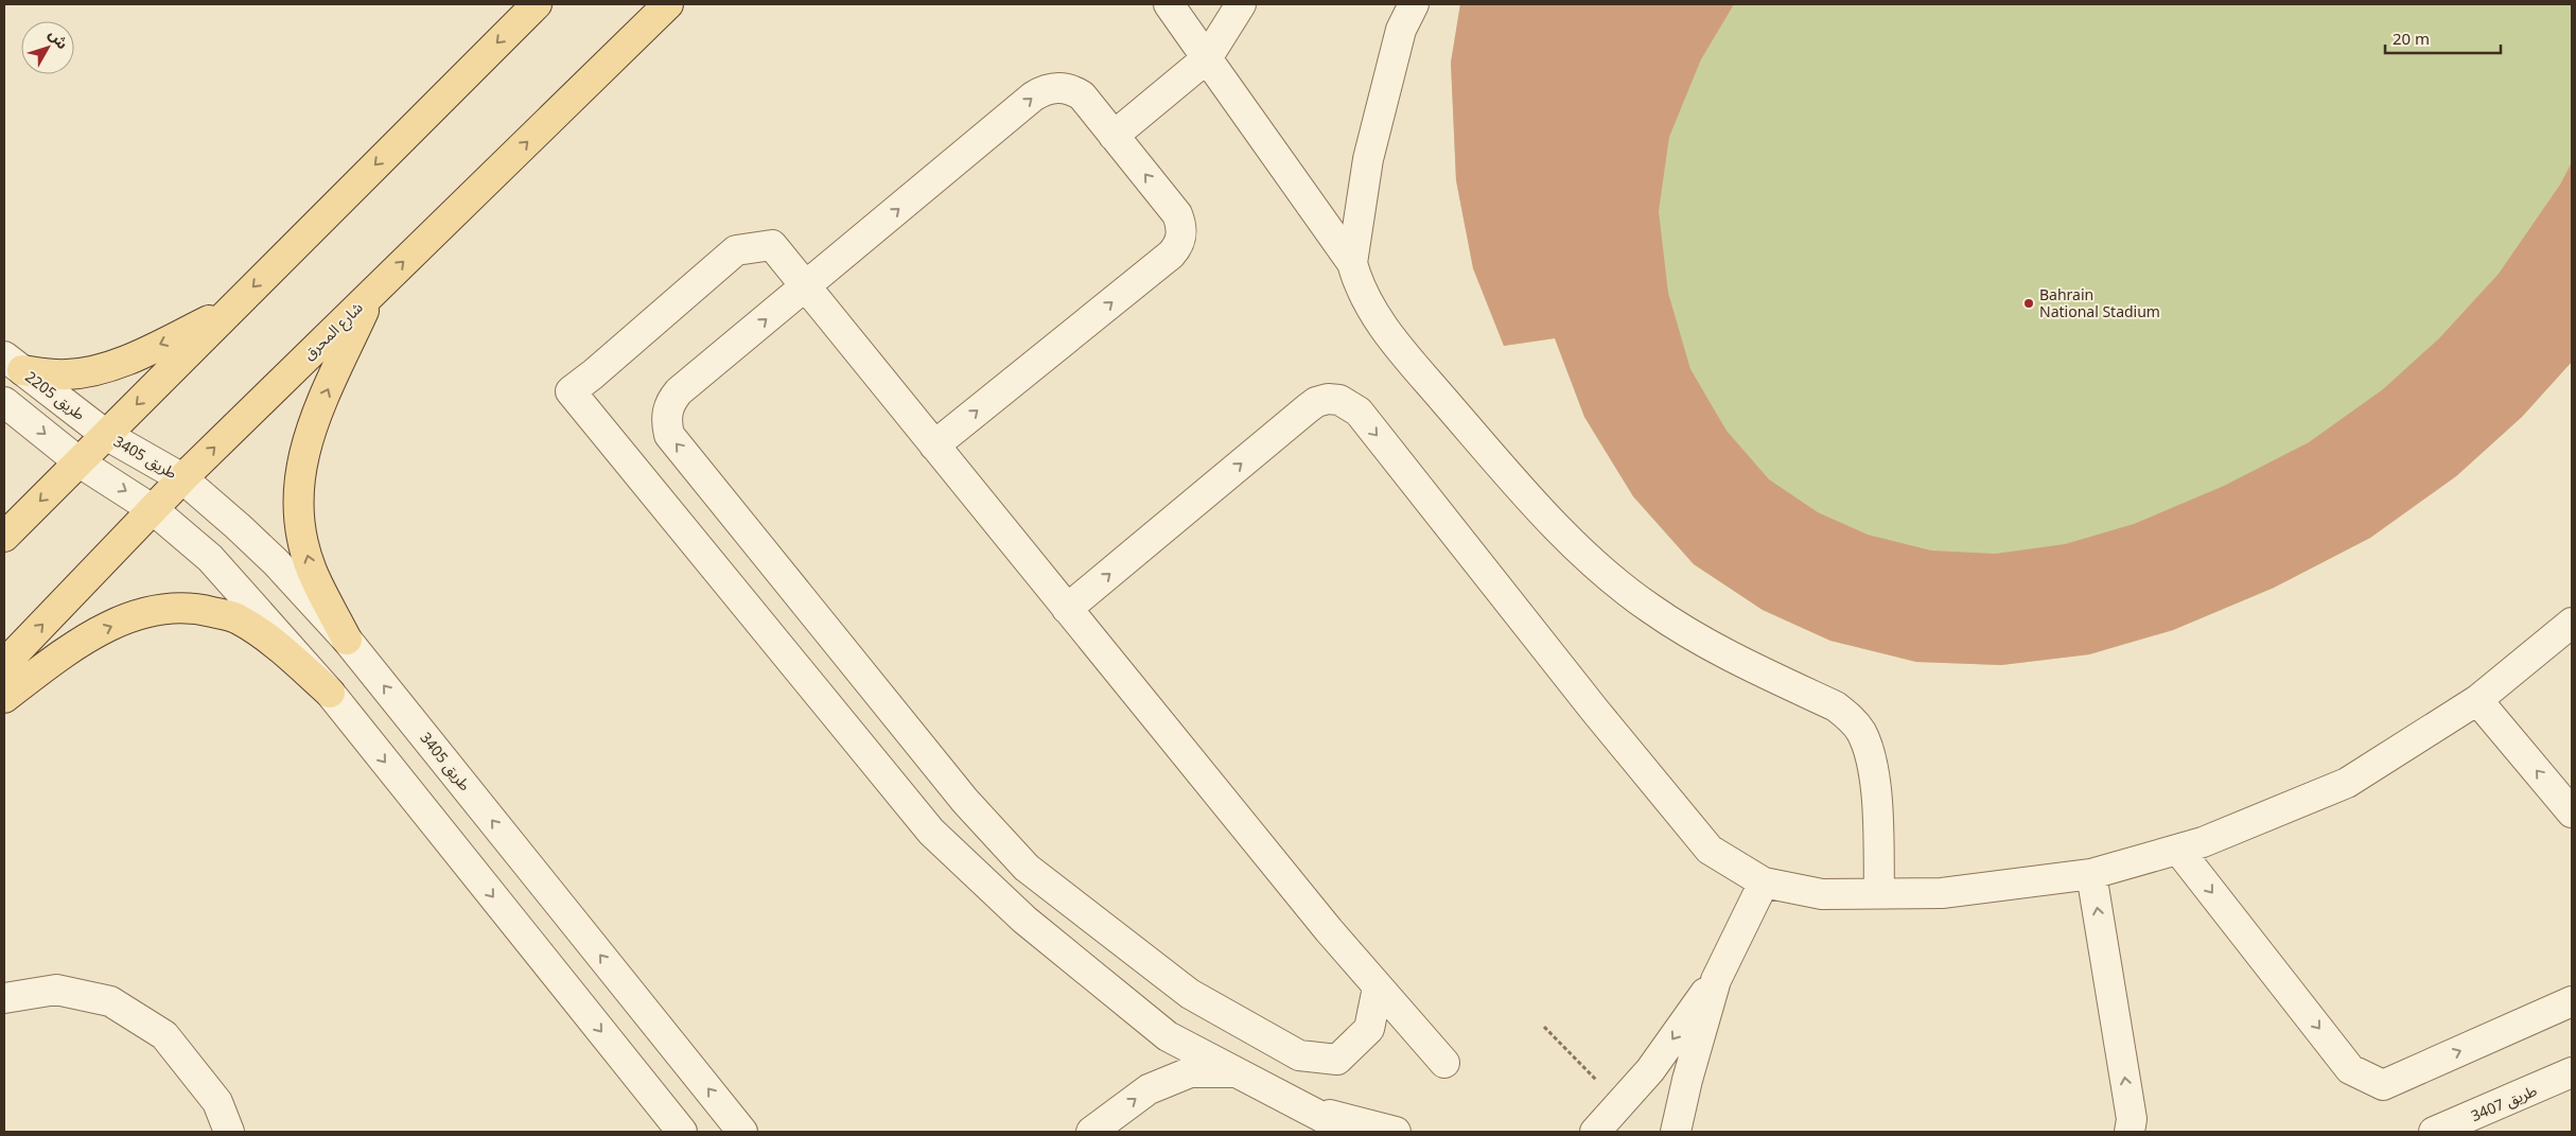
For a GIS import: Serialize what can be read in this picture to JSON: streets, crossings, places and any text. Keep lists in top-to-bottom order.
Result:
{
  "streets": {
    "main road": ["شارع المحرق"],
    "street": ["طريق 2205", "طريق 3405", "طريق 3407"]
  },
  "crossings": [
    ["شارع المحرق", "طريق 3405"],
    ["طريق 2205", "طريق 3405"]
  ],
  "places": ["Bahrain National Stadium"],
  "scale_bar": "20 m",
  "north": "top right"
}
